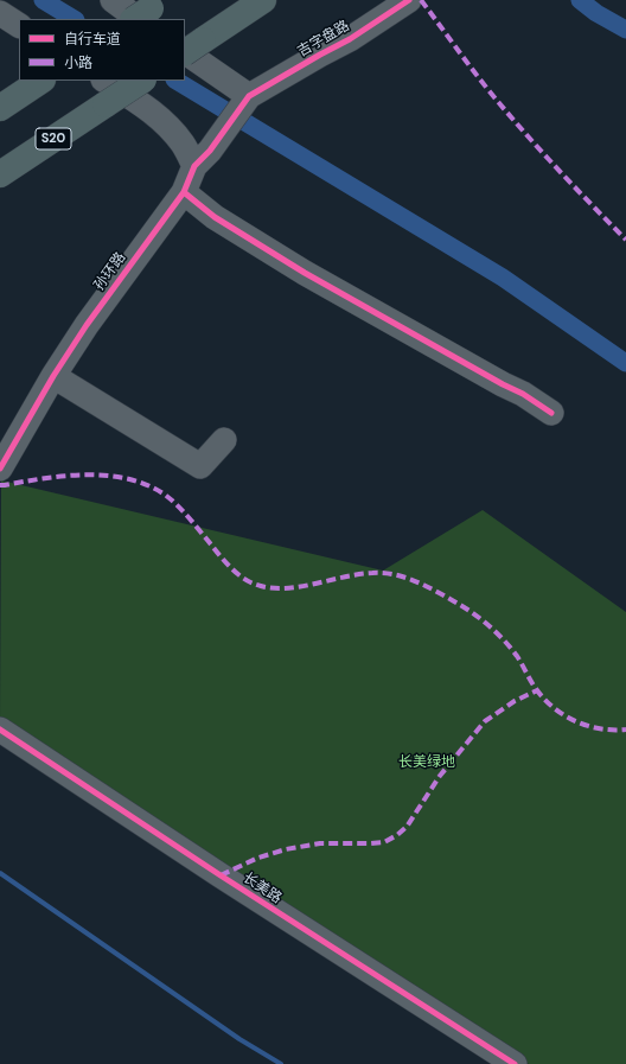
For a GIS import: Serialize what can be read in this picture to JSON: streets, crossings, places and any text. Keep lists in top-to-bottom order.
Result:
{
  "streets": {
    "highway": ["S20"],
    "street": ["吉字盘路", "孙环路", "长美路"]
  },
  "crossings": [
    ["吉字盘路", "孙环路"]
  ],
  "parks": ["长美绿地"],
  "legend": ["自行车道", "小路"]
}
